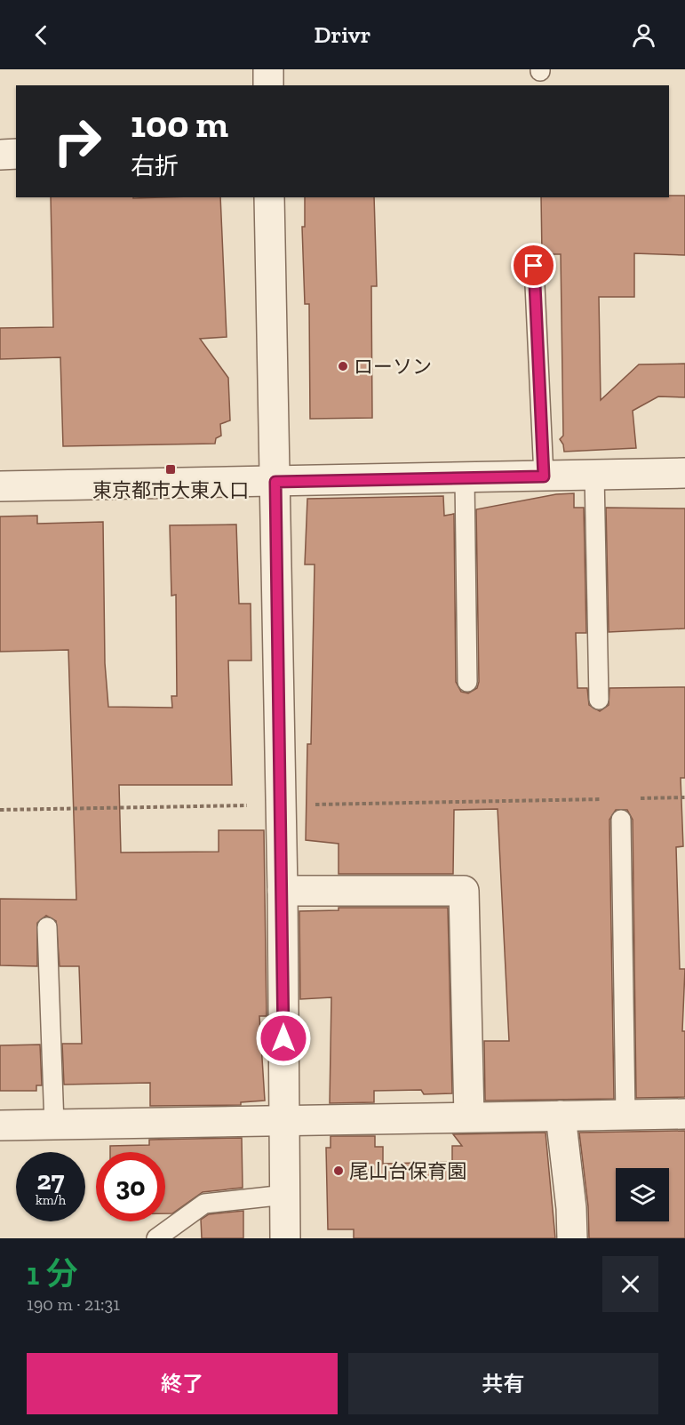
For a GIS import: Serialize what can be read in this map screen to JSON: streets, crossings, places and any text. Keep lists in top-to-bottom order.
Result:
{
  "places": {
    "other": ["ローソン", "尾山台保育園"],
    "transit": ["東京都市大東入口"]
  },
  "page": {
    "header": "Drivr",
    "turn": ["100 m", "右折"],
    "speed": "27 km/h",
    "limit": "30",
    "heading": ["1 分", "190 m · 21:31"],
    "buttons": ["終了", "共有"]
  }
}
